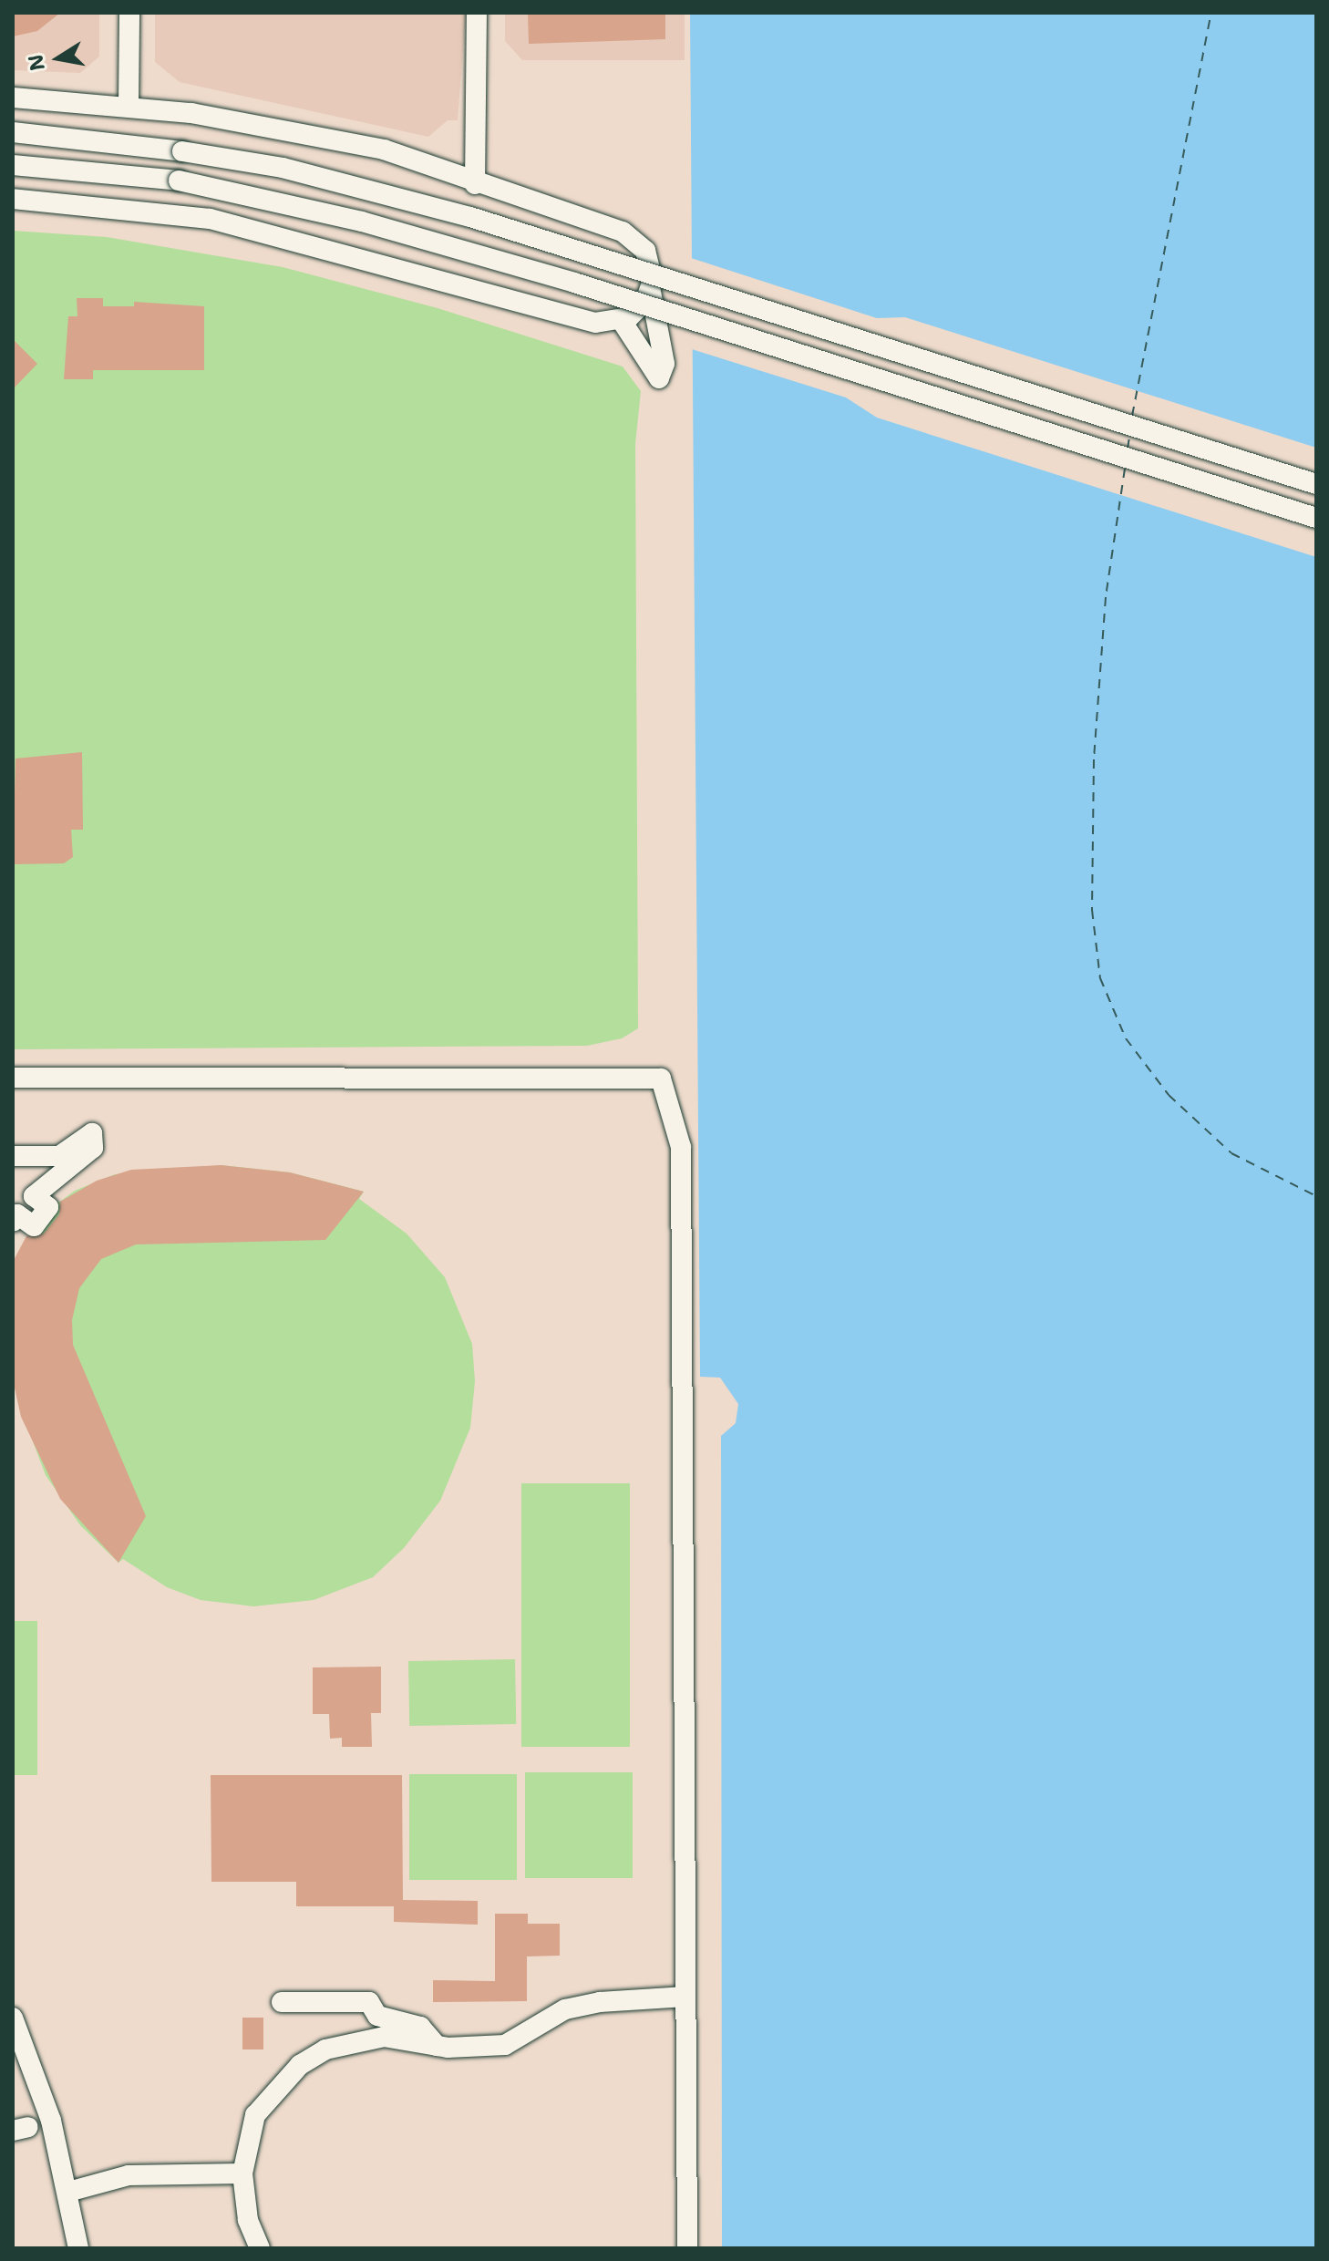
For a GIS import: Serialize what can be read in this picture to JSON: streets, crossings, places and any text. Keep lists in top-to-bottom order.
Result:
{
  "north": "left"
}
